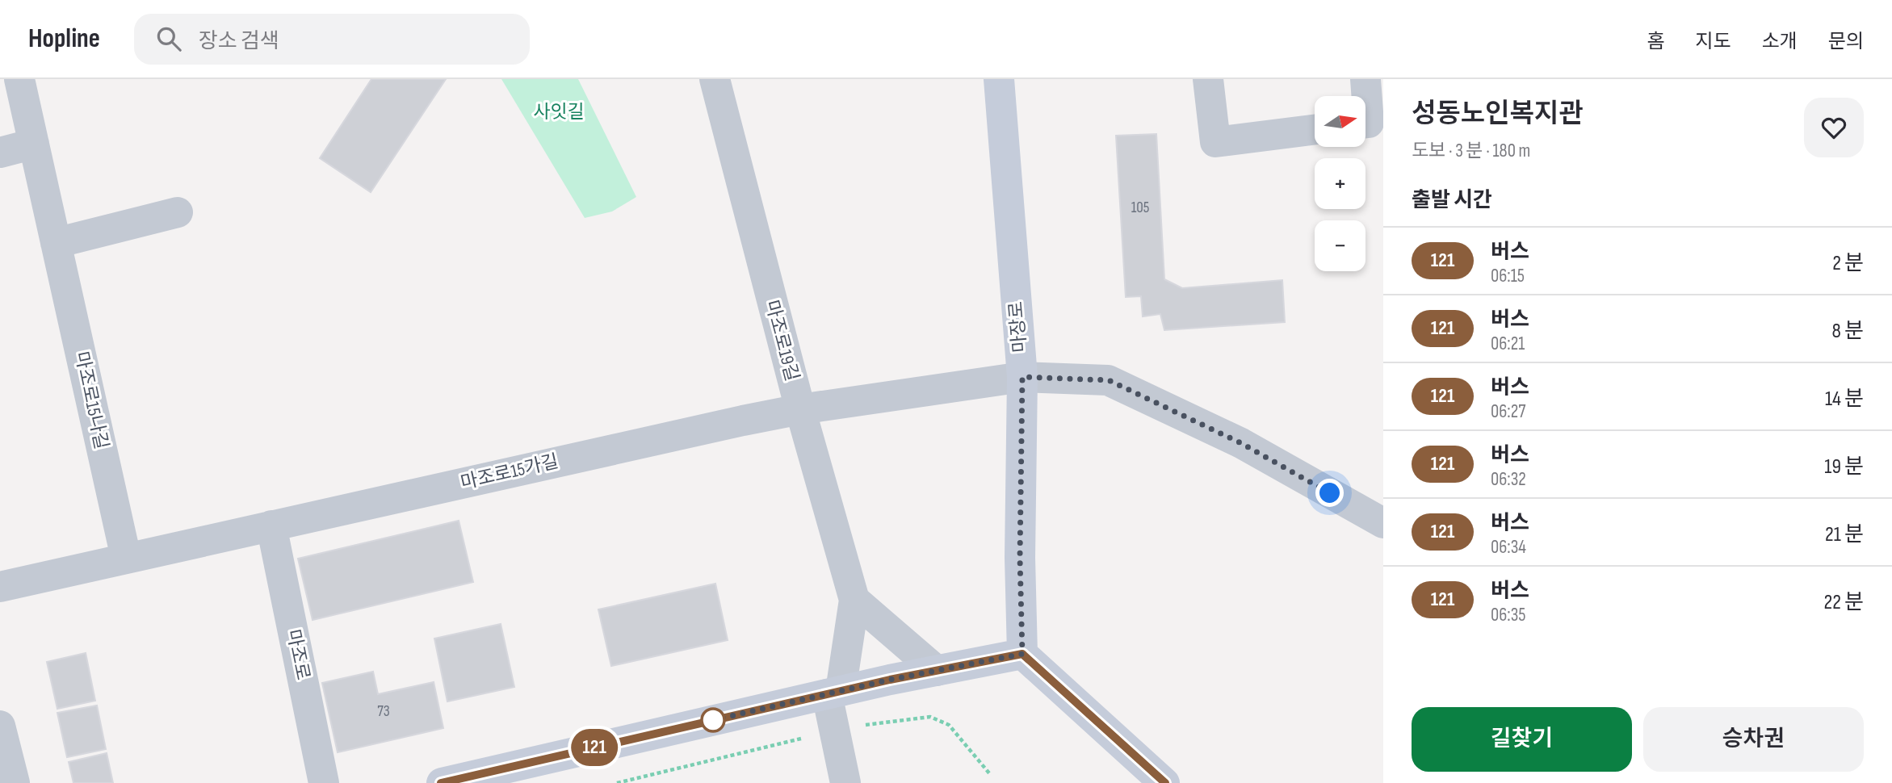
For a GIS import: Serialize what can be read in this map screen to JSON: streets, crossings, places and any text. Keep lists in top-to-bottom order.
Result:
{
  "streets": {
    "main road": ["마장로"],
    "street": [
      "마조로19길",
      "마조로15나길",
      "마조로15가길",
      "마조로"
    ]
  },
  "crossings": [
    ["마장로", "마조로15가길"],
    ["마조로19길", "마조로15가길"],
    ["마조로15나길", "마조로15가길"],
    ["마조로15가길", "마조로"]
  ],
  "parks": ["사잇길"],
  "lines": ["bus line 121"],
  "house_numbers": ["105", "73"],
  "north": "right",
  "page": {
    "header": "Hopline",
    "search": "장소 검색",
    "nav": [
      "홈",
      "지도",
      "소개",
      "문의"
    ],
    "on_map": "121",
    "heading": [
      ["성동노인복지관", "도보 · 3 분 · 180 m"],
      "출발 시간"
    ],
    "map_buttons": ["+", "−"],
    "list": [
      {
        "mark": "121",
        "name": "버스",
        "note": "06:15",
        "value": "2 분"
      },
      {
        "mark": "121",
        "name": "버스",
        "note": "06:21",
        "value": "8 분"
      },
      {
        "mark": "121",
        "name": "버스",
        "note": "06:27",
        "value": "14 분"
      },
      {
        "mark": "121",
        "name": "버스",
        "note": "06:32",
        "value": "19 분"
      },
      {
        "mark": "121",
        "name": "버스",
        "note": "06:34",
        "value": "21 분"
      },
      {
        "mark": "121",
        "name": "버스",
        "note": "06:35",
        "value": "22 분"
      }
    ],
    "buttons": ["길찾기", "승차권"]
  }
}
